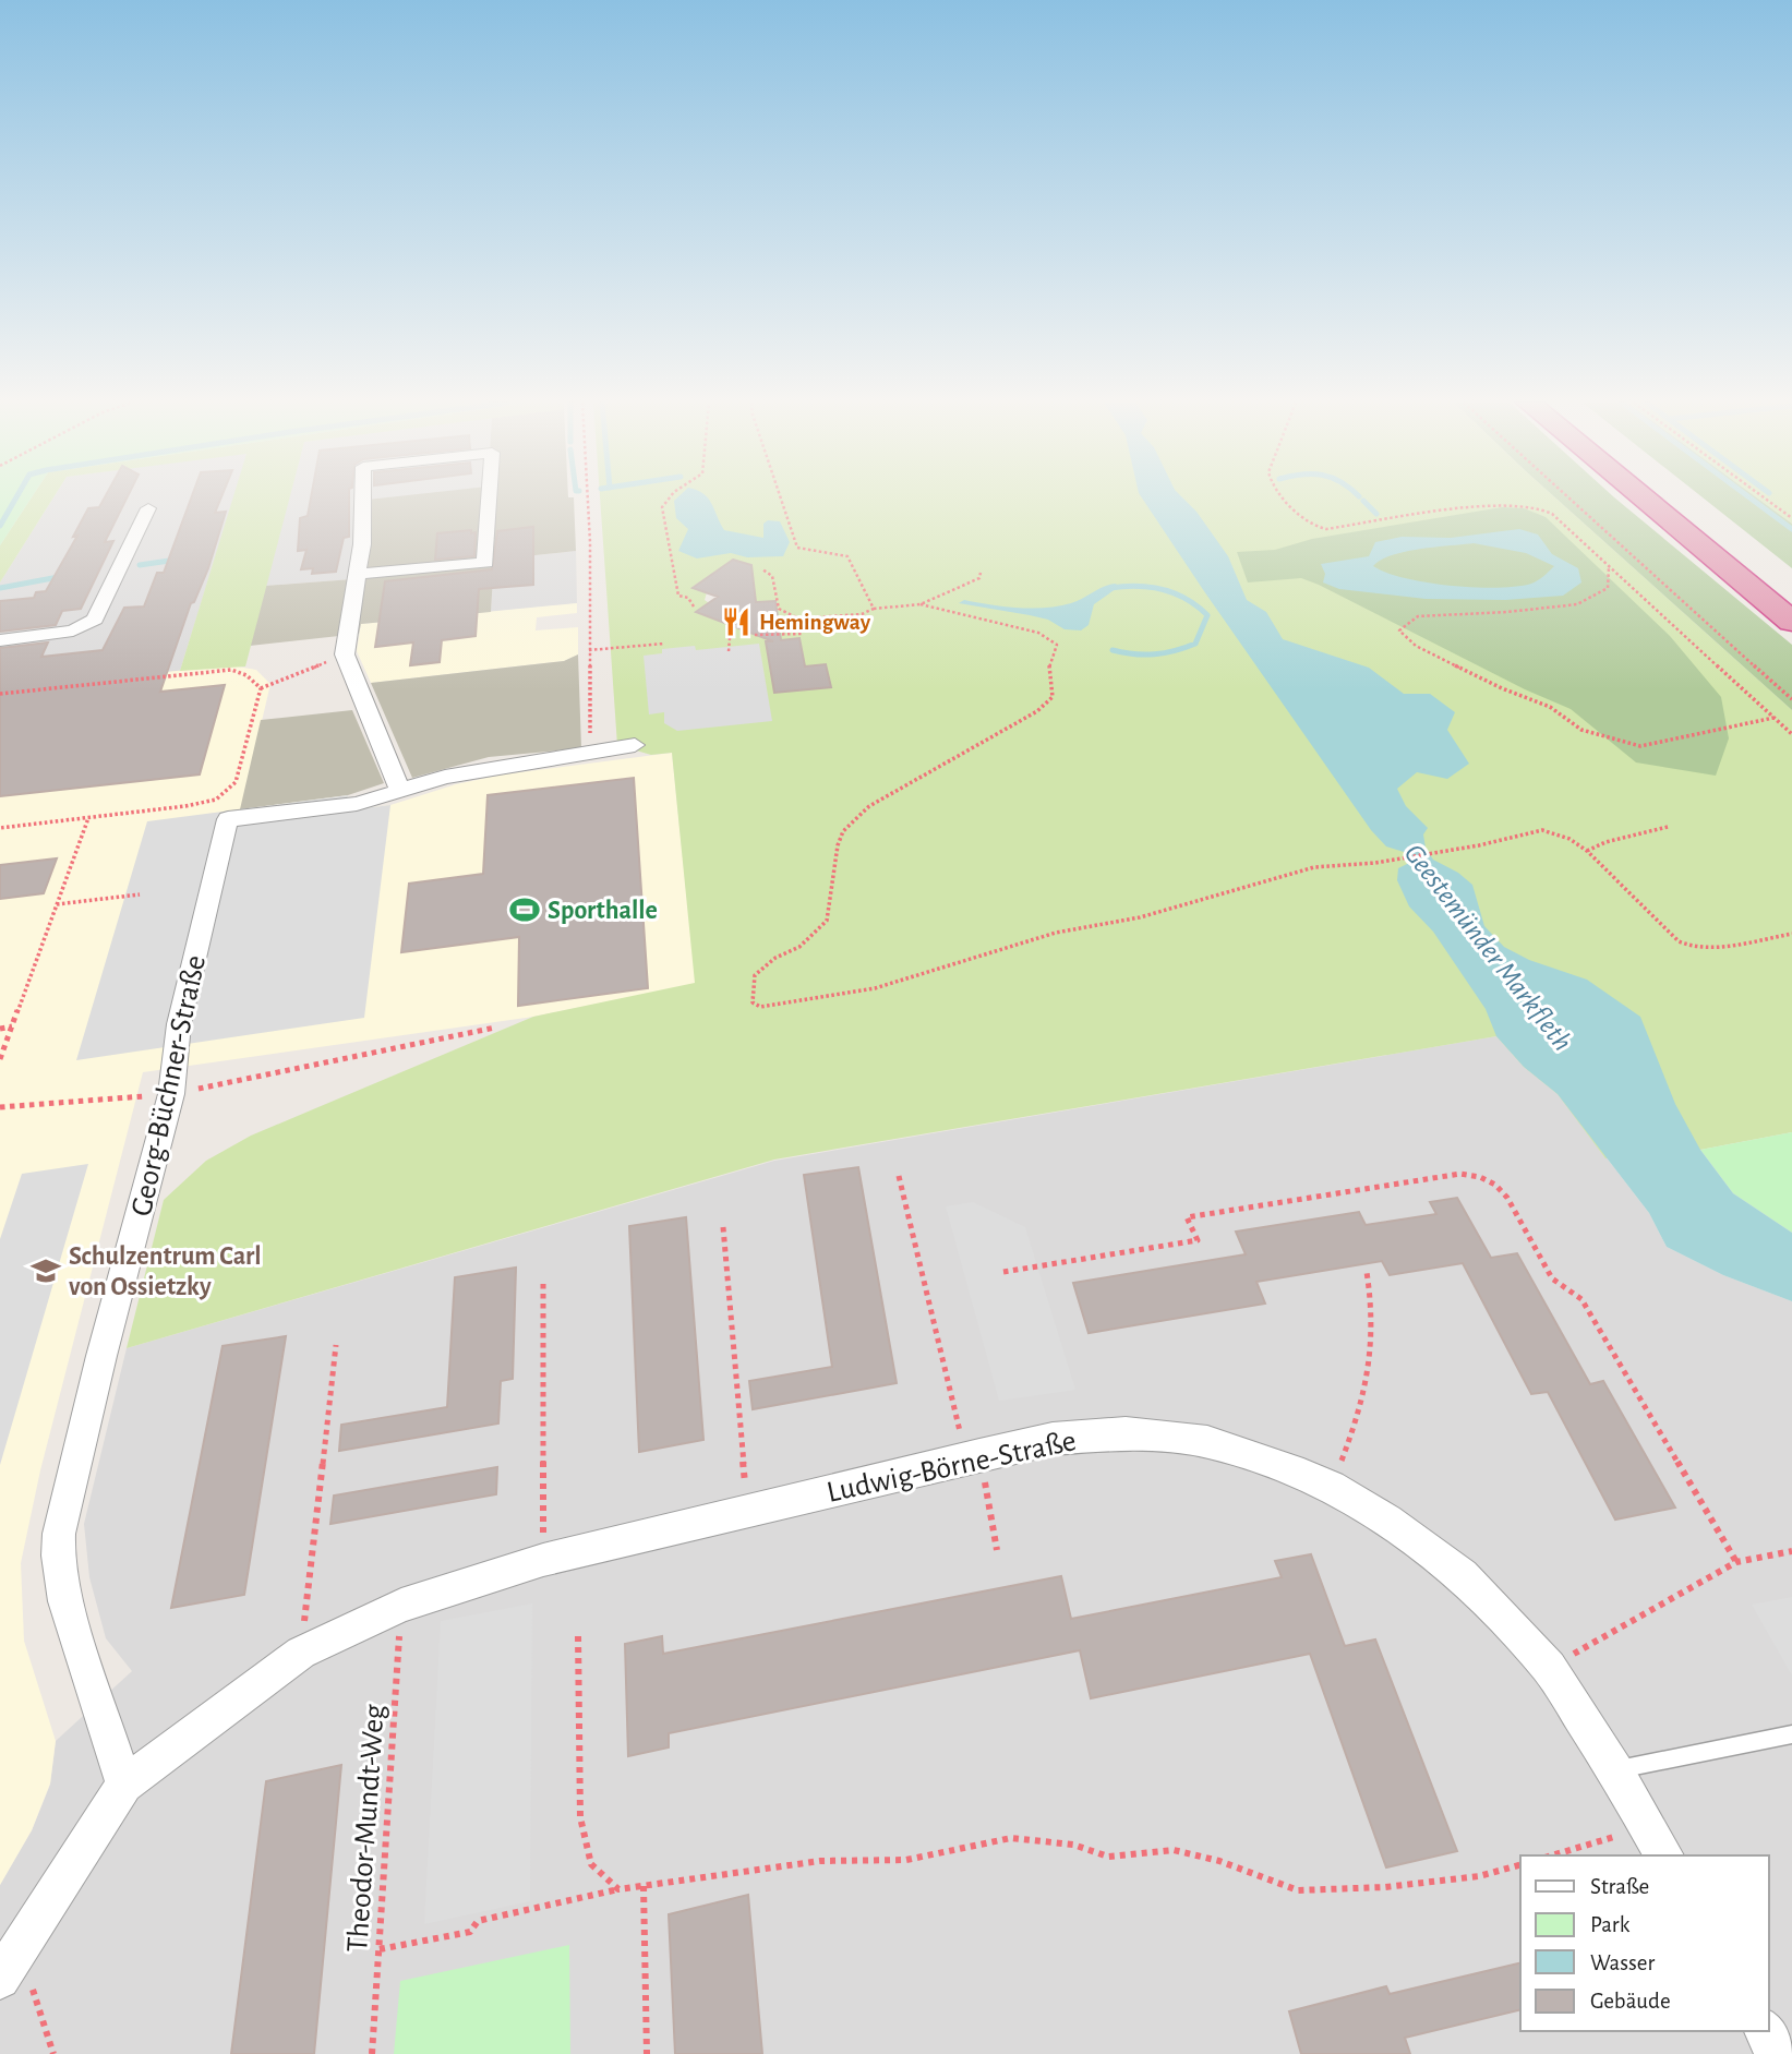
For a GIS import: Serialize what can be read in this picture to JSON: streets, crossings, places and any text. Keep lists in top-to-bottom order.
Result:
{
  "streets": {
    "street": ["Georg-Büchner-Straße", "Ludwig-Börne-Straße"],
    "path": ["Theodor-Mundt-Weg"]
  },
  "crossings": [
    ["Georg-Büchner-Straße", "Ludwig-Börne-Straße"],
    ["Ludwig-Börne-Straße", "Theodor-Mundt-Weg"]
  ],
  "water": ["Geestemünder Markfleth"],
  "places": {
    "restaurant": ["Hemingway"],
    "sports": ["Sporthalle"],
    "school or university": ["Schulzentrum Carl von Ossietzky"]
  },
  "legend": [
    "Straße",
    "Park",
    "Wasser",
    "Gebäude"
  ]
}
